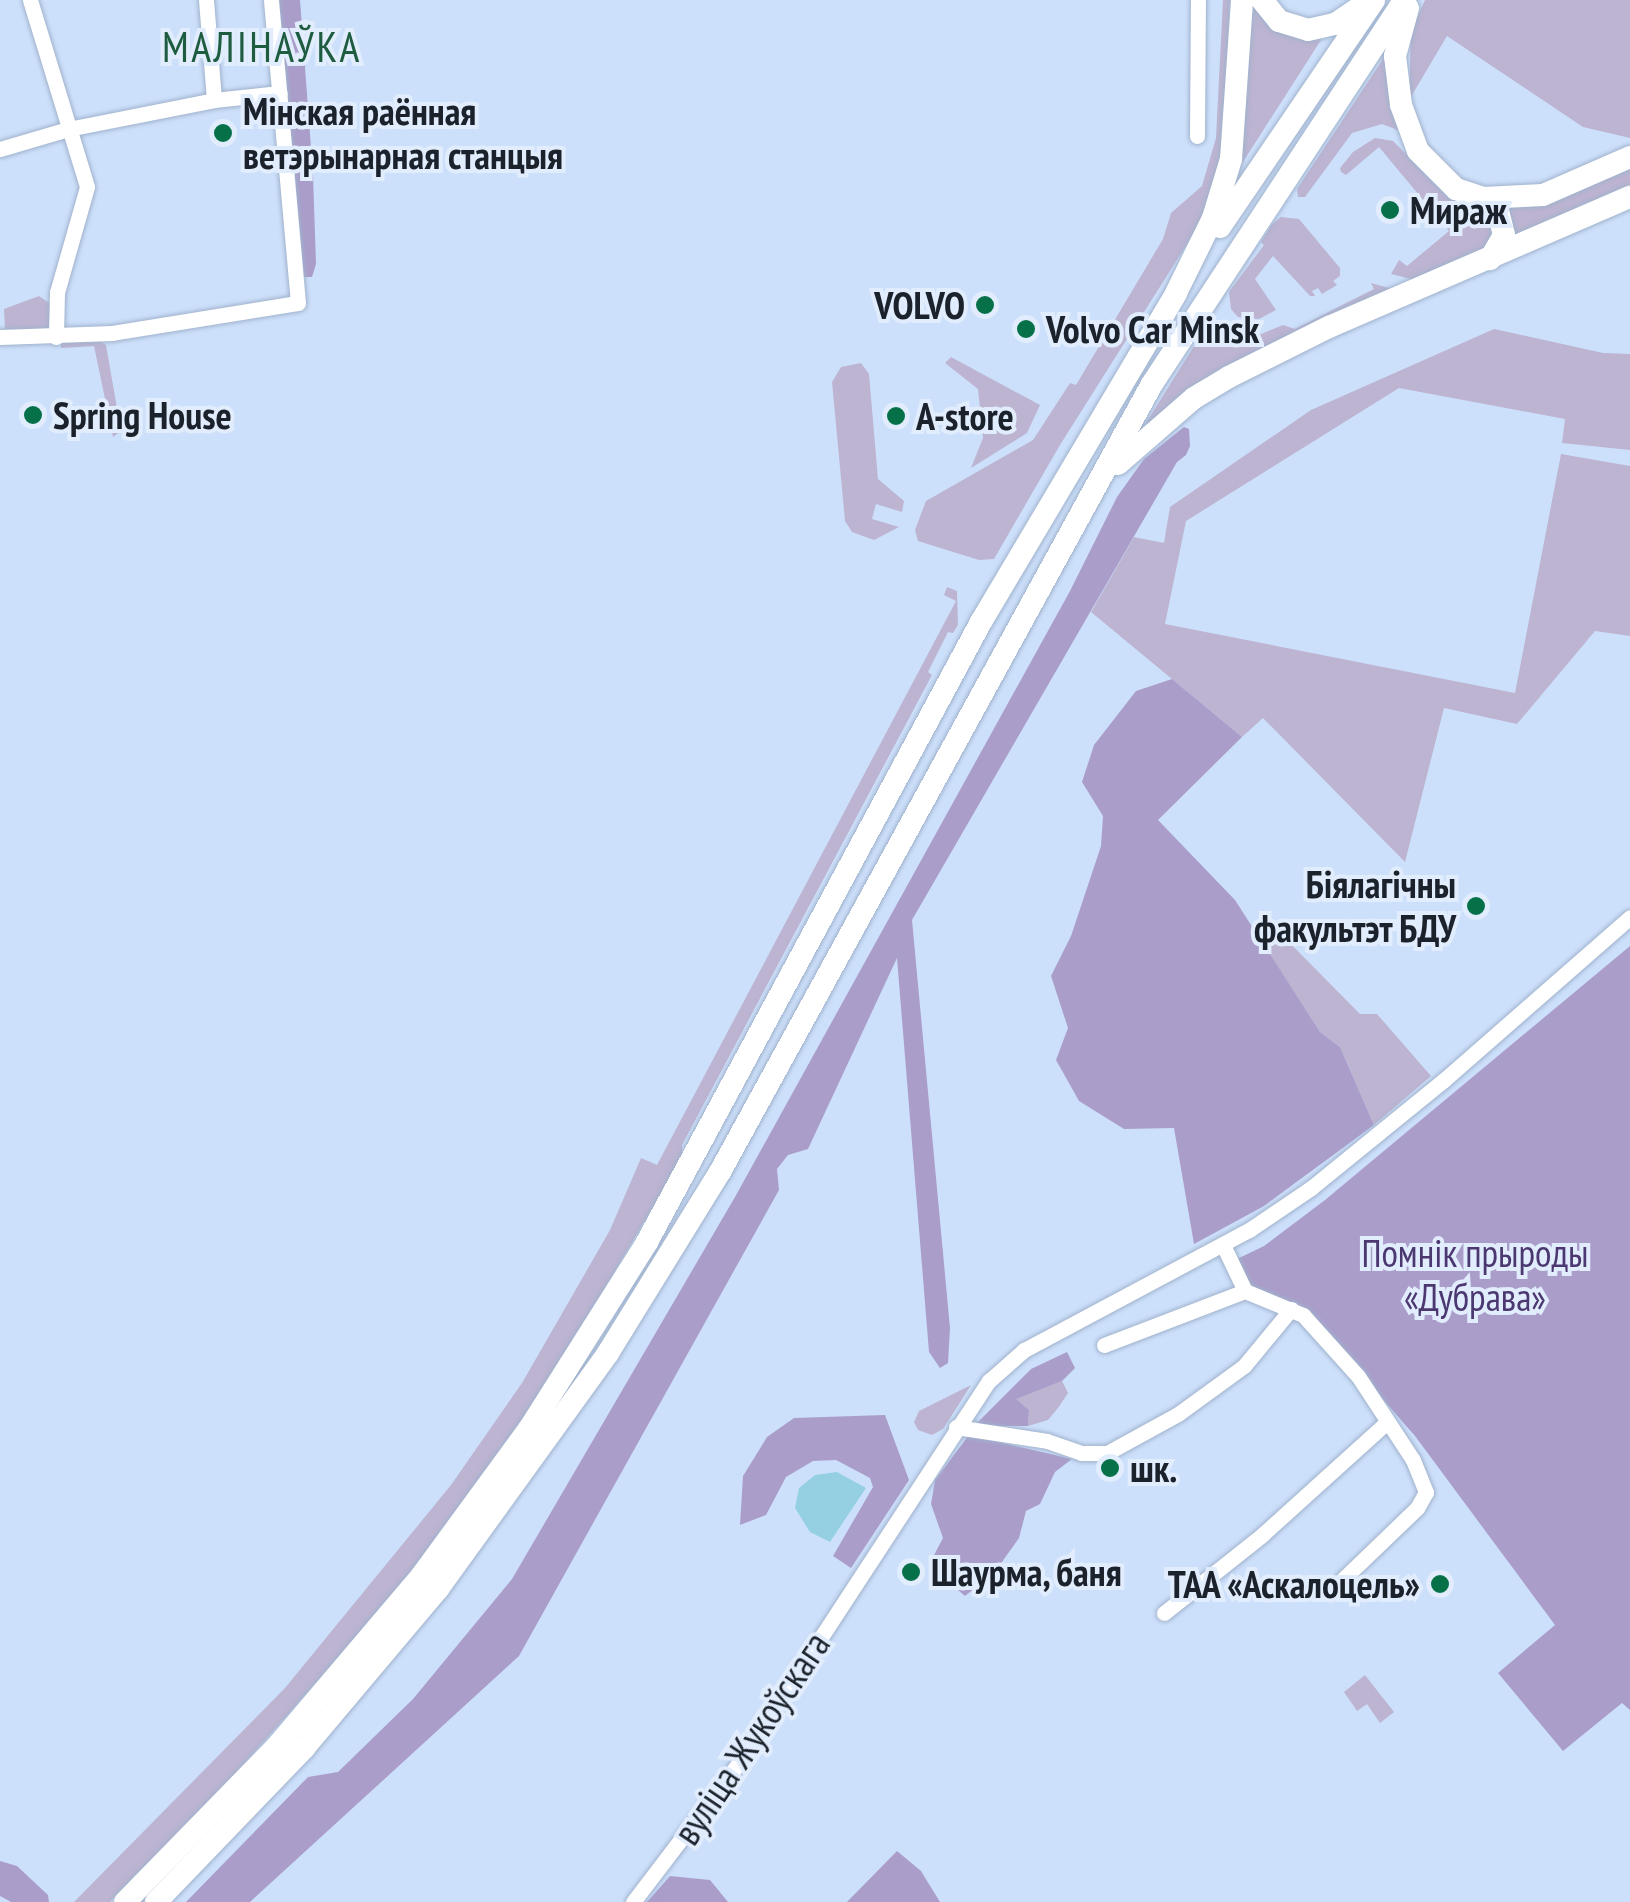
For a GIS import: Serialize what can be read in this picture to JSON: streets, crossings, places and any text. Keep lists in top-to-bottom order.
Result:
{
  "streets": {
    "street": ["вуліца Жукоўскага"]
  },
  "districts": ["МАЛІНАЎКА"],
  "parks": ["Помнік прыроды «Дубрава»"],
  "places": [
    "Мінская раённая ветэрынарная станцыя",
    "Мираж",
    "VOLVO",
    "Volvo Car Minsk",
    "Spring House",
    "А-store",
    "Біялагічны факультэт БДУ",
    "шк.",
    "Шаурма, баня",
    "ТАА «Аскалоцель»"
  ]
}
